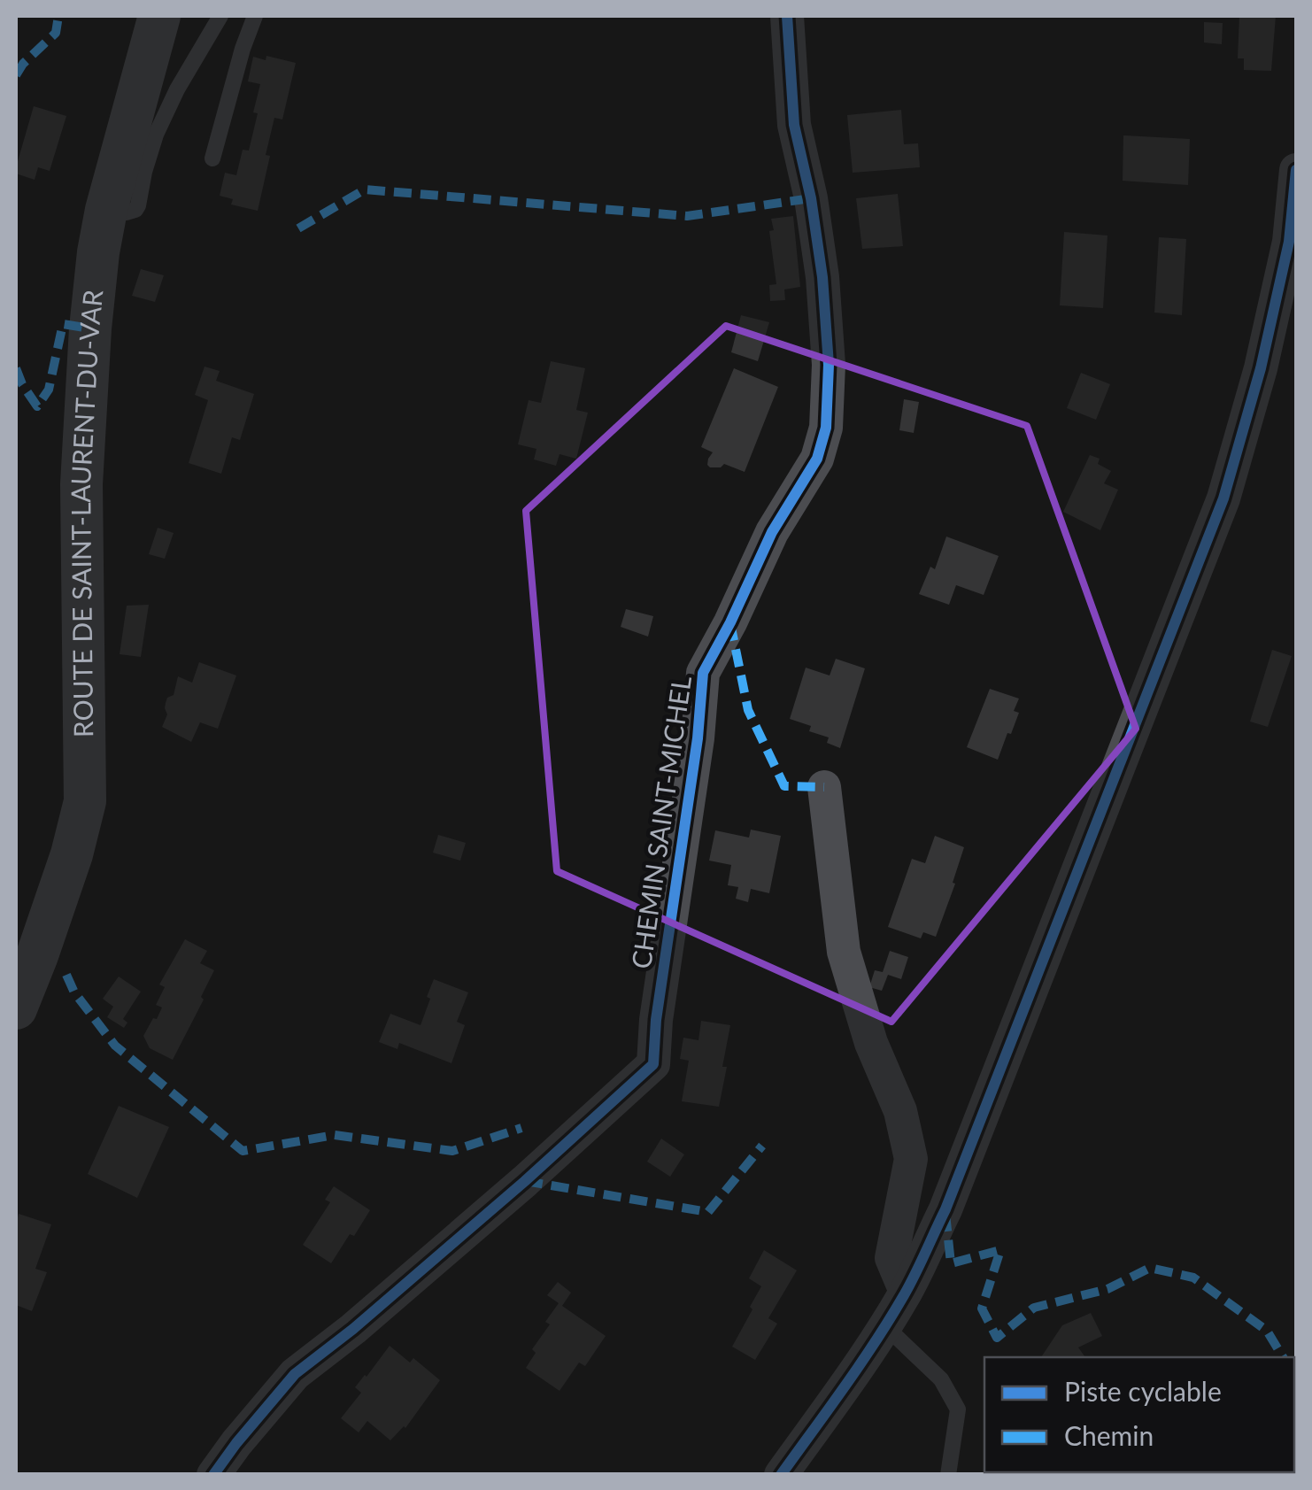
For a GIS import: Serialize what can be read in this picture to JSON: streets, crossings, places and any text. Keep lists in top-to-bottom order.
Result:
{
  "streets": {
    "street": ["ROUTE DE SAINT-LAURENT-DU-VAR", "CHEMIN SAINT-MICHEL"]
  },
  "legend": ["Piste cyclable", "Chemin"]
}
